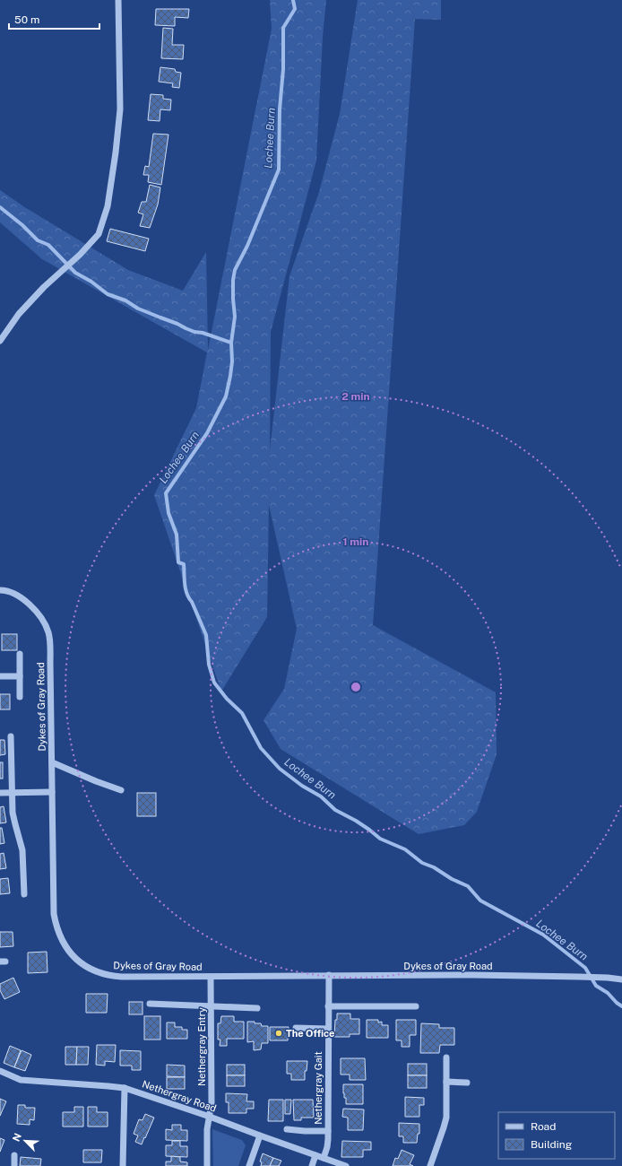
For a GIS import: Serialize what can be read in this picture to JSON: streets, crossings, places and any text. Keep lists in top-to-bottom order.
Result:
{
  "streets": {
    "street": [
      "Dykes of Gray Road",
      "Nethergray Entry",
      "Nethergray Gait",
      "Nethergray Road"
    ]
  },
  "crossings": [
    ["Dykes of Gray Road", "Nethergray Entry"],
    ["Dykes of Gray Road", "Nethergray Gait"],
    ["Nethergray Entry", "Nethergray Road"],
    ["Nethergray Gait", "Nethergray Road"]
  ],
  "water": ["Lochee Burn"],
  "places": ["The Office"],
  "legend": ["Road", "Building"],
  "scale_bar": "50 m",
  "north": "top left",
  "rings": ["2 min", "1 min"]
}
